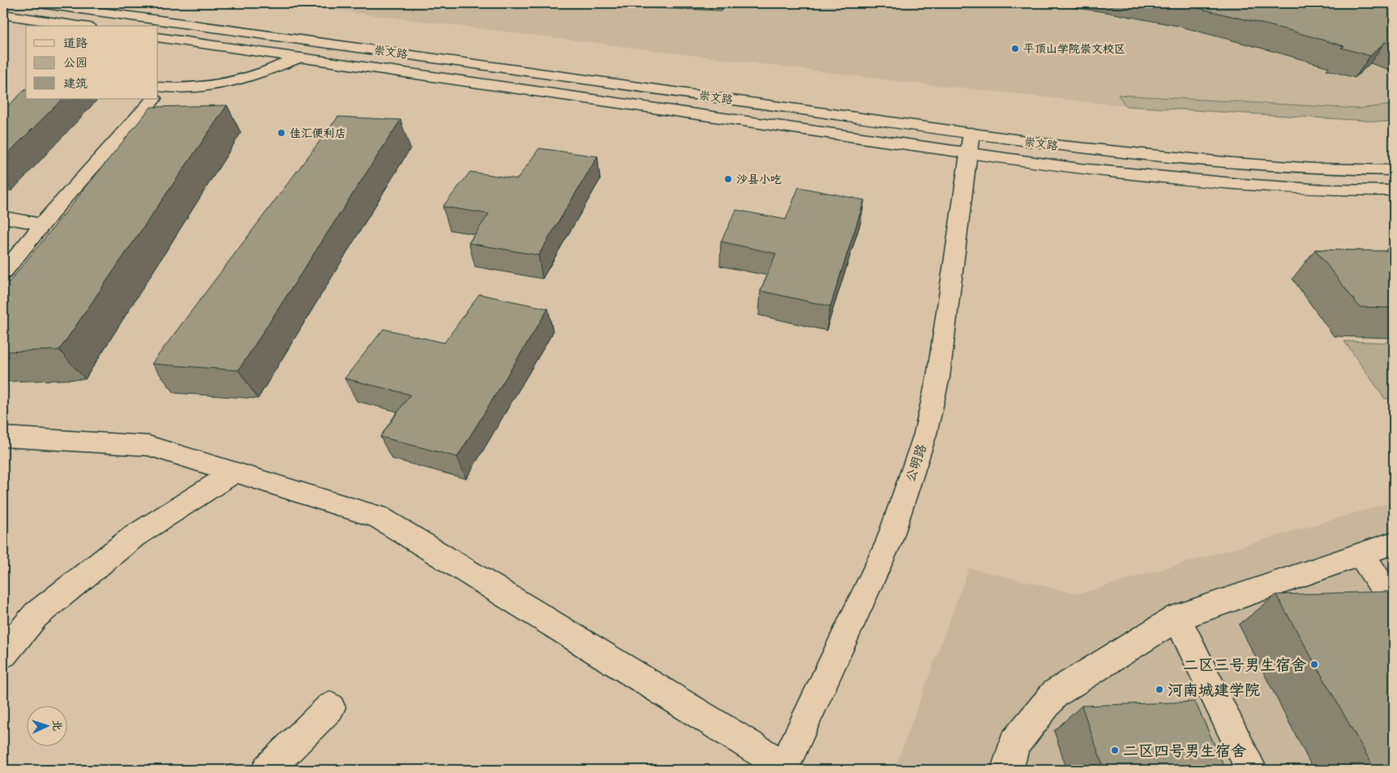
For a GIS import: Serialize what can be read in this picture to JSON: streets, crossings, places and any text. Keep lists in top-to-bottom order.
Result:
{
  "streets": {
    "main road": ["崇文路", "公明路"]
  },
  "crossings": [
    ["崇文路", "公明路"]
  ],
  "places": [
    "平顶山学院崇文校区",
    "佳汇便利店",
    "沙县小吃",
    "二区三号男生宿舍",
    "河南城建学院",
    "二区四号男生宿舍"
  ],
  "legend": ["道路", "公园", "建筑"],
  "north": "right"
}
